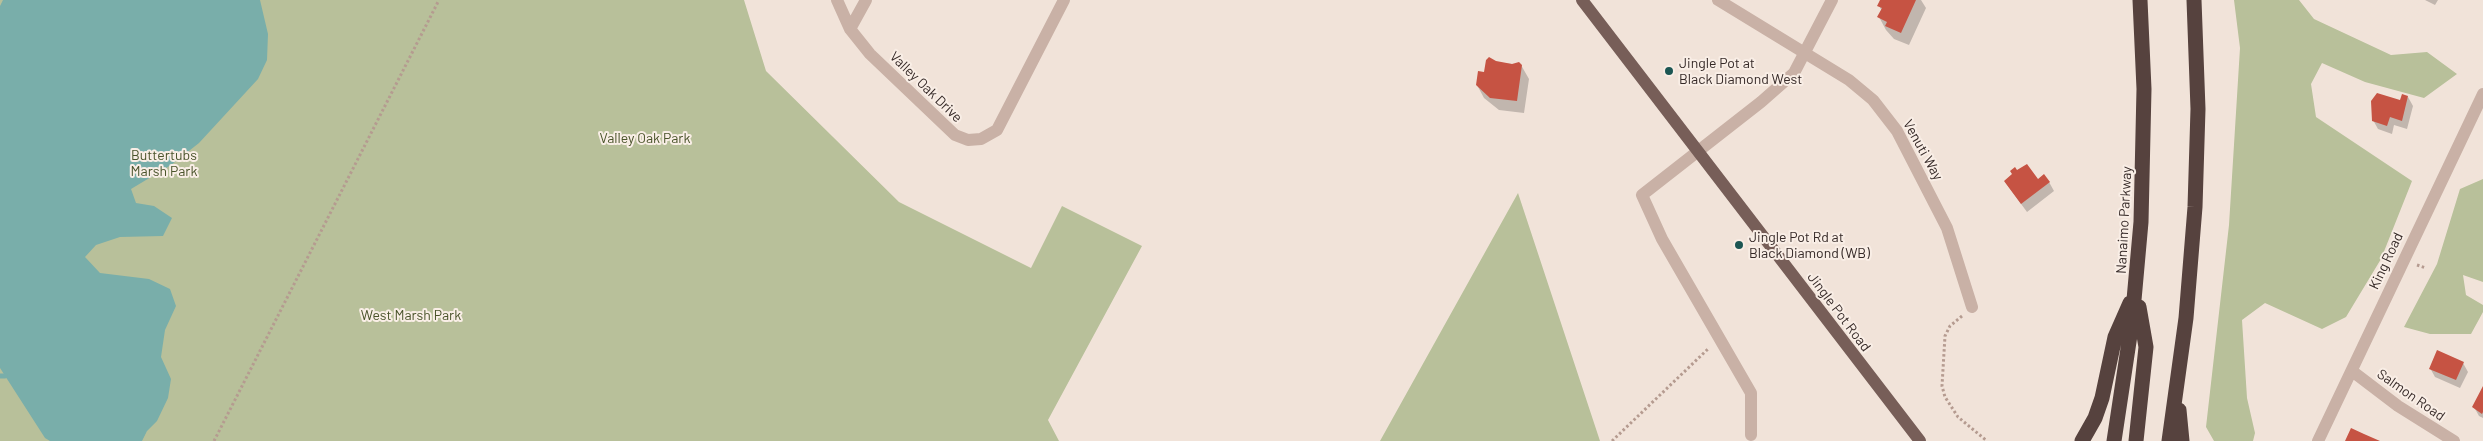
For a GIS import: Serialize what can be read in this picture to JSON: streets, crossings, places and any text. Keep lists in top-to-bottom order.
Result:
{
  "streets": {
    "highway": ["Nanaimo Parkway"],
    "main road": ["Jingle Pot Road"],
    "street": [
      "Valley Oak Drive",
      "Venuti Way",
      "King Road",
      "Salmon Road"
    ]
  },
  "crossings": [
    ["King Road", "Salmon Road"]
  ],
  "parks": ["Valley Oak Park", "Buttertubs Marsh Park", "West Marsh Park"],
  "places": ["Jingle Pot at Black Diamond West", "Jingle Pot Rd at Black Diamond (WB)"]
}
